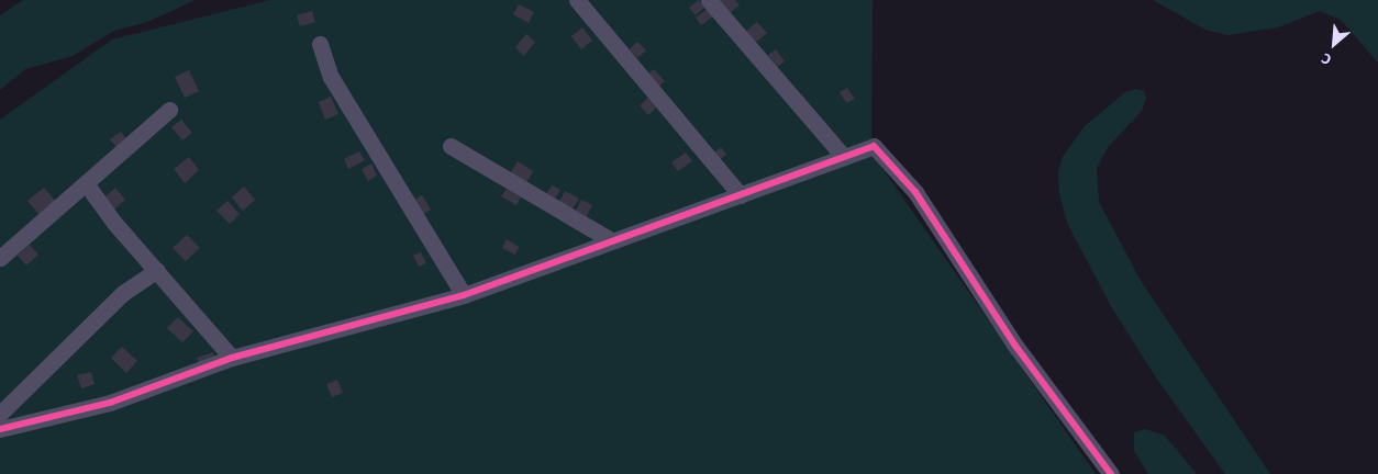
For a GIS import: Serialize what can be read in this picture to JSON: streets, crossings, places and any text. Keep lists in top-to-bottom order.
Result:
{
  "north": "bottom left"
}
